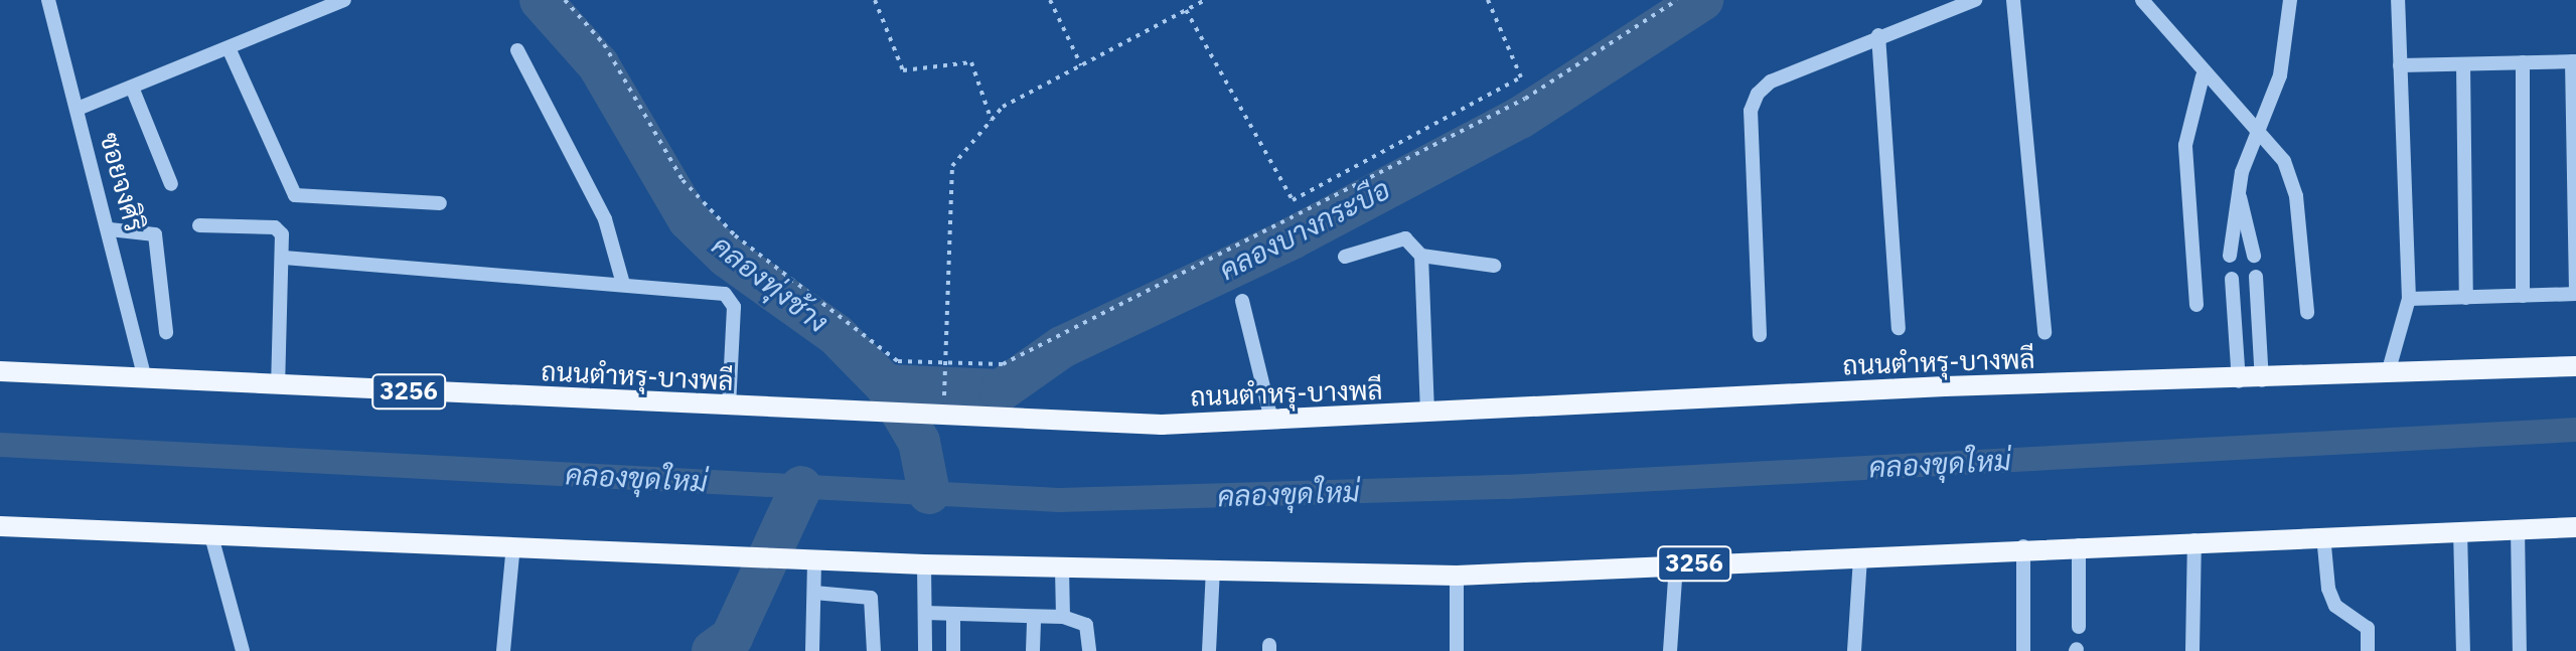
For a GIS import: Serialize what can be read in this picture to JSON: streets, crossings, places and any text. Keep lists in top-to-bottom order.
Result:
{
  "streets": {
    "main road": ["ถนนตำหรุ-บางพลี", "3256"],
    "street": ["ซอยจงศิริ"]
  },
  "crossings": [
    ["ซอยจงศิริ", "ถนนตำหรุ-บางพลี"]
  ],
  "water": ["คลองบางกระบือ", "คลองทุ่งช้าง", "คลองขุดใหม่"]
}
